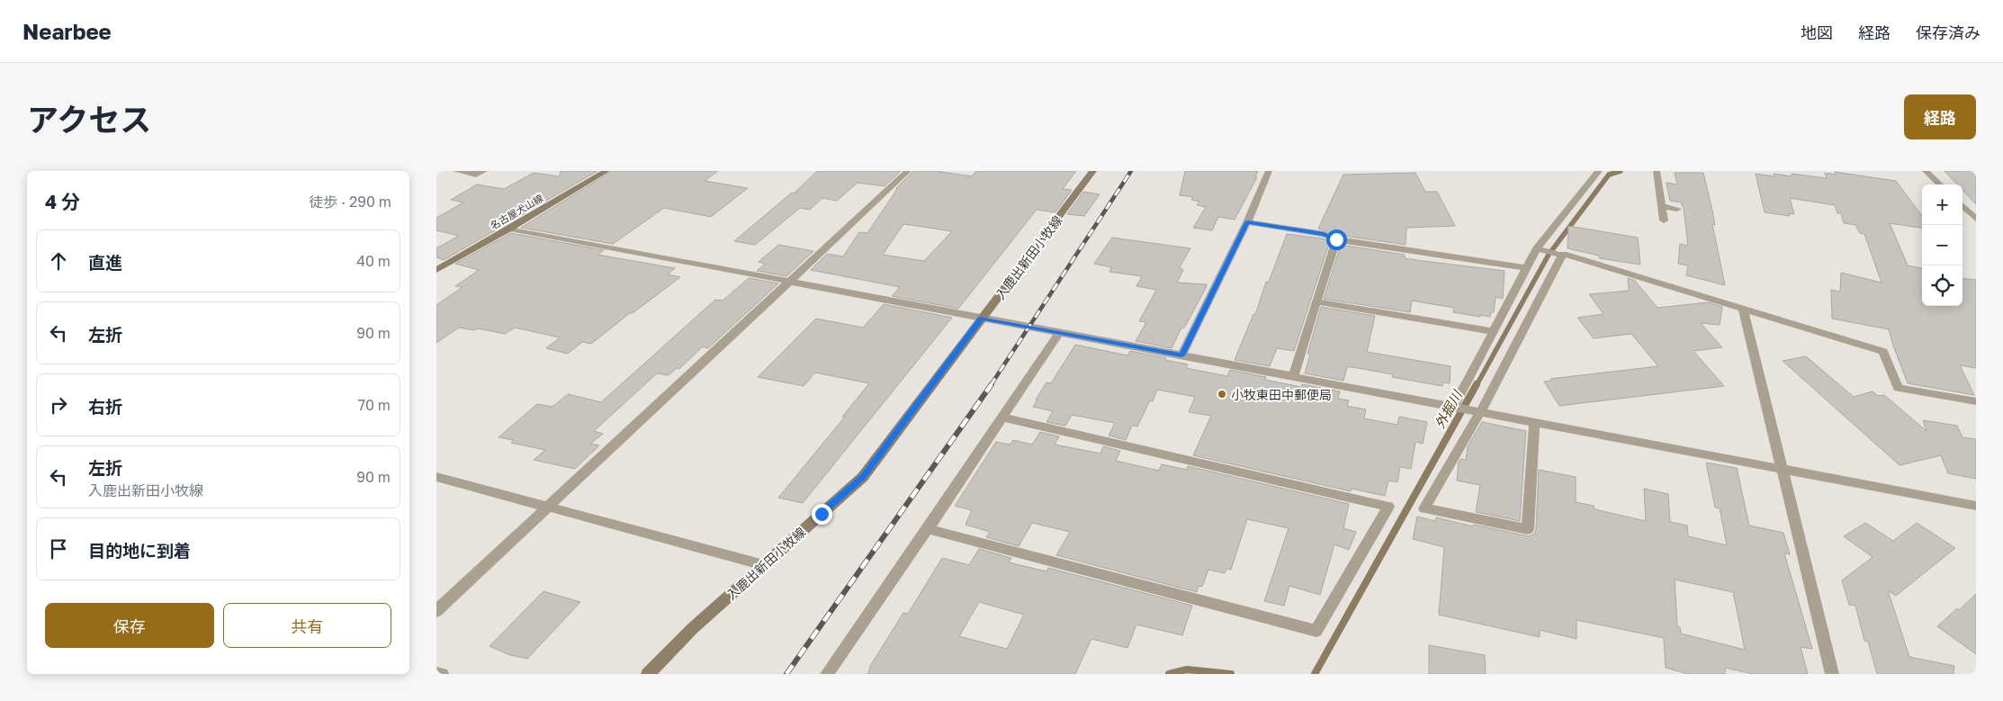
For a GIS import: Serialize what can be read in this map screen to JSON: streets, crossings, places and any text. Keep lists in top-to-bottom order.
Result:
{
  "streets": {
    "main road": ["名古屋犬山線", "入鹿出新田小牧線"]
  },
  "water": ["外掘川"],
  "places": ["小牧東田中郵便局"],
  "page": {
    "header": "Nearbee",
    "nav": ["地図", "経路", "保存済み"],
    "title": "アクセス",
    "buttons": [
      "経路",
      ["保存", "共有"]
    ],
    "heading": ["4 分", "徒歩 · 290 m"],
    "map_buttons": ["+", "−"],
    "list": [
      ["直進", "40 m"],
      ["左折", "90 m"],
      ["右折", "70 m"],
      ["左折", "入鹿出新田小牧線", "90 m"],
      "目的地に到着"
    ]
  }
}
